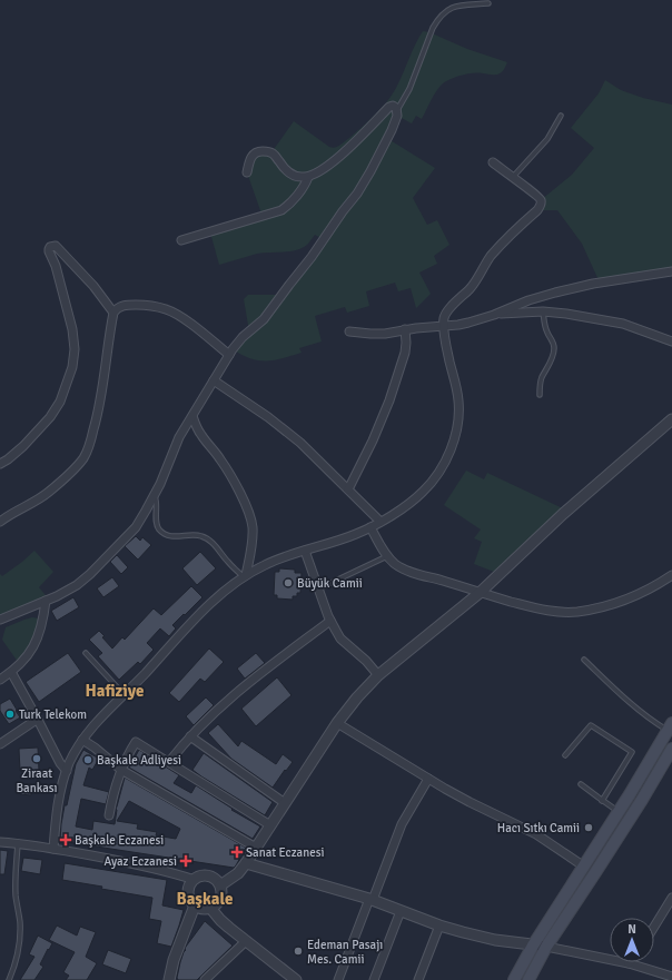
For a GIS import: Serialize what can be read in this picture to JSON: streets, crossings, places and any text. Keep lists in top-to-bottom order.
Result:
{
  "districts": ["Hafiziye", "Başkale"],
  "places": {
    "other": [
      "Büyük Camii",
      "Turk Telekom",
      "Ziraat Bankası",
      "Başkale Adliyesi",
      "Hacı Sıtkı Camii",
      "Edeman Pasajı Mes. Camii"
    ],
    "health": ["Başkale Eczanesi", "Sanat Eczanesi", "Ayaz Eczanesi"]
  },
  "north": "top"
}
